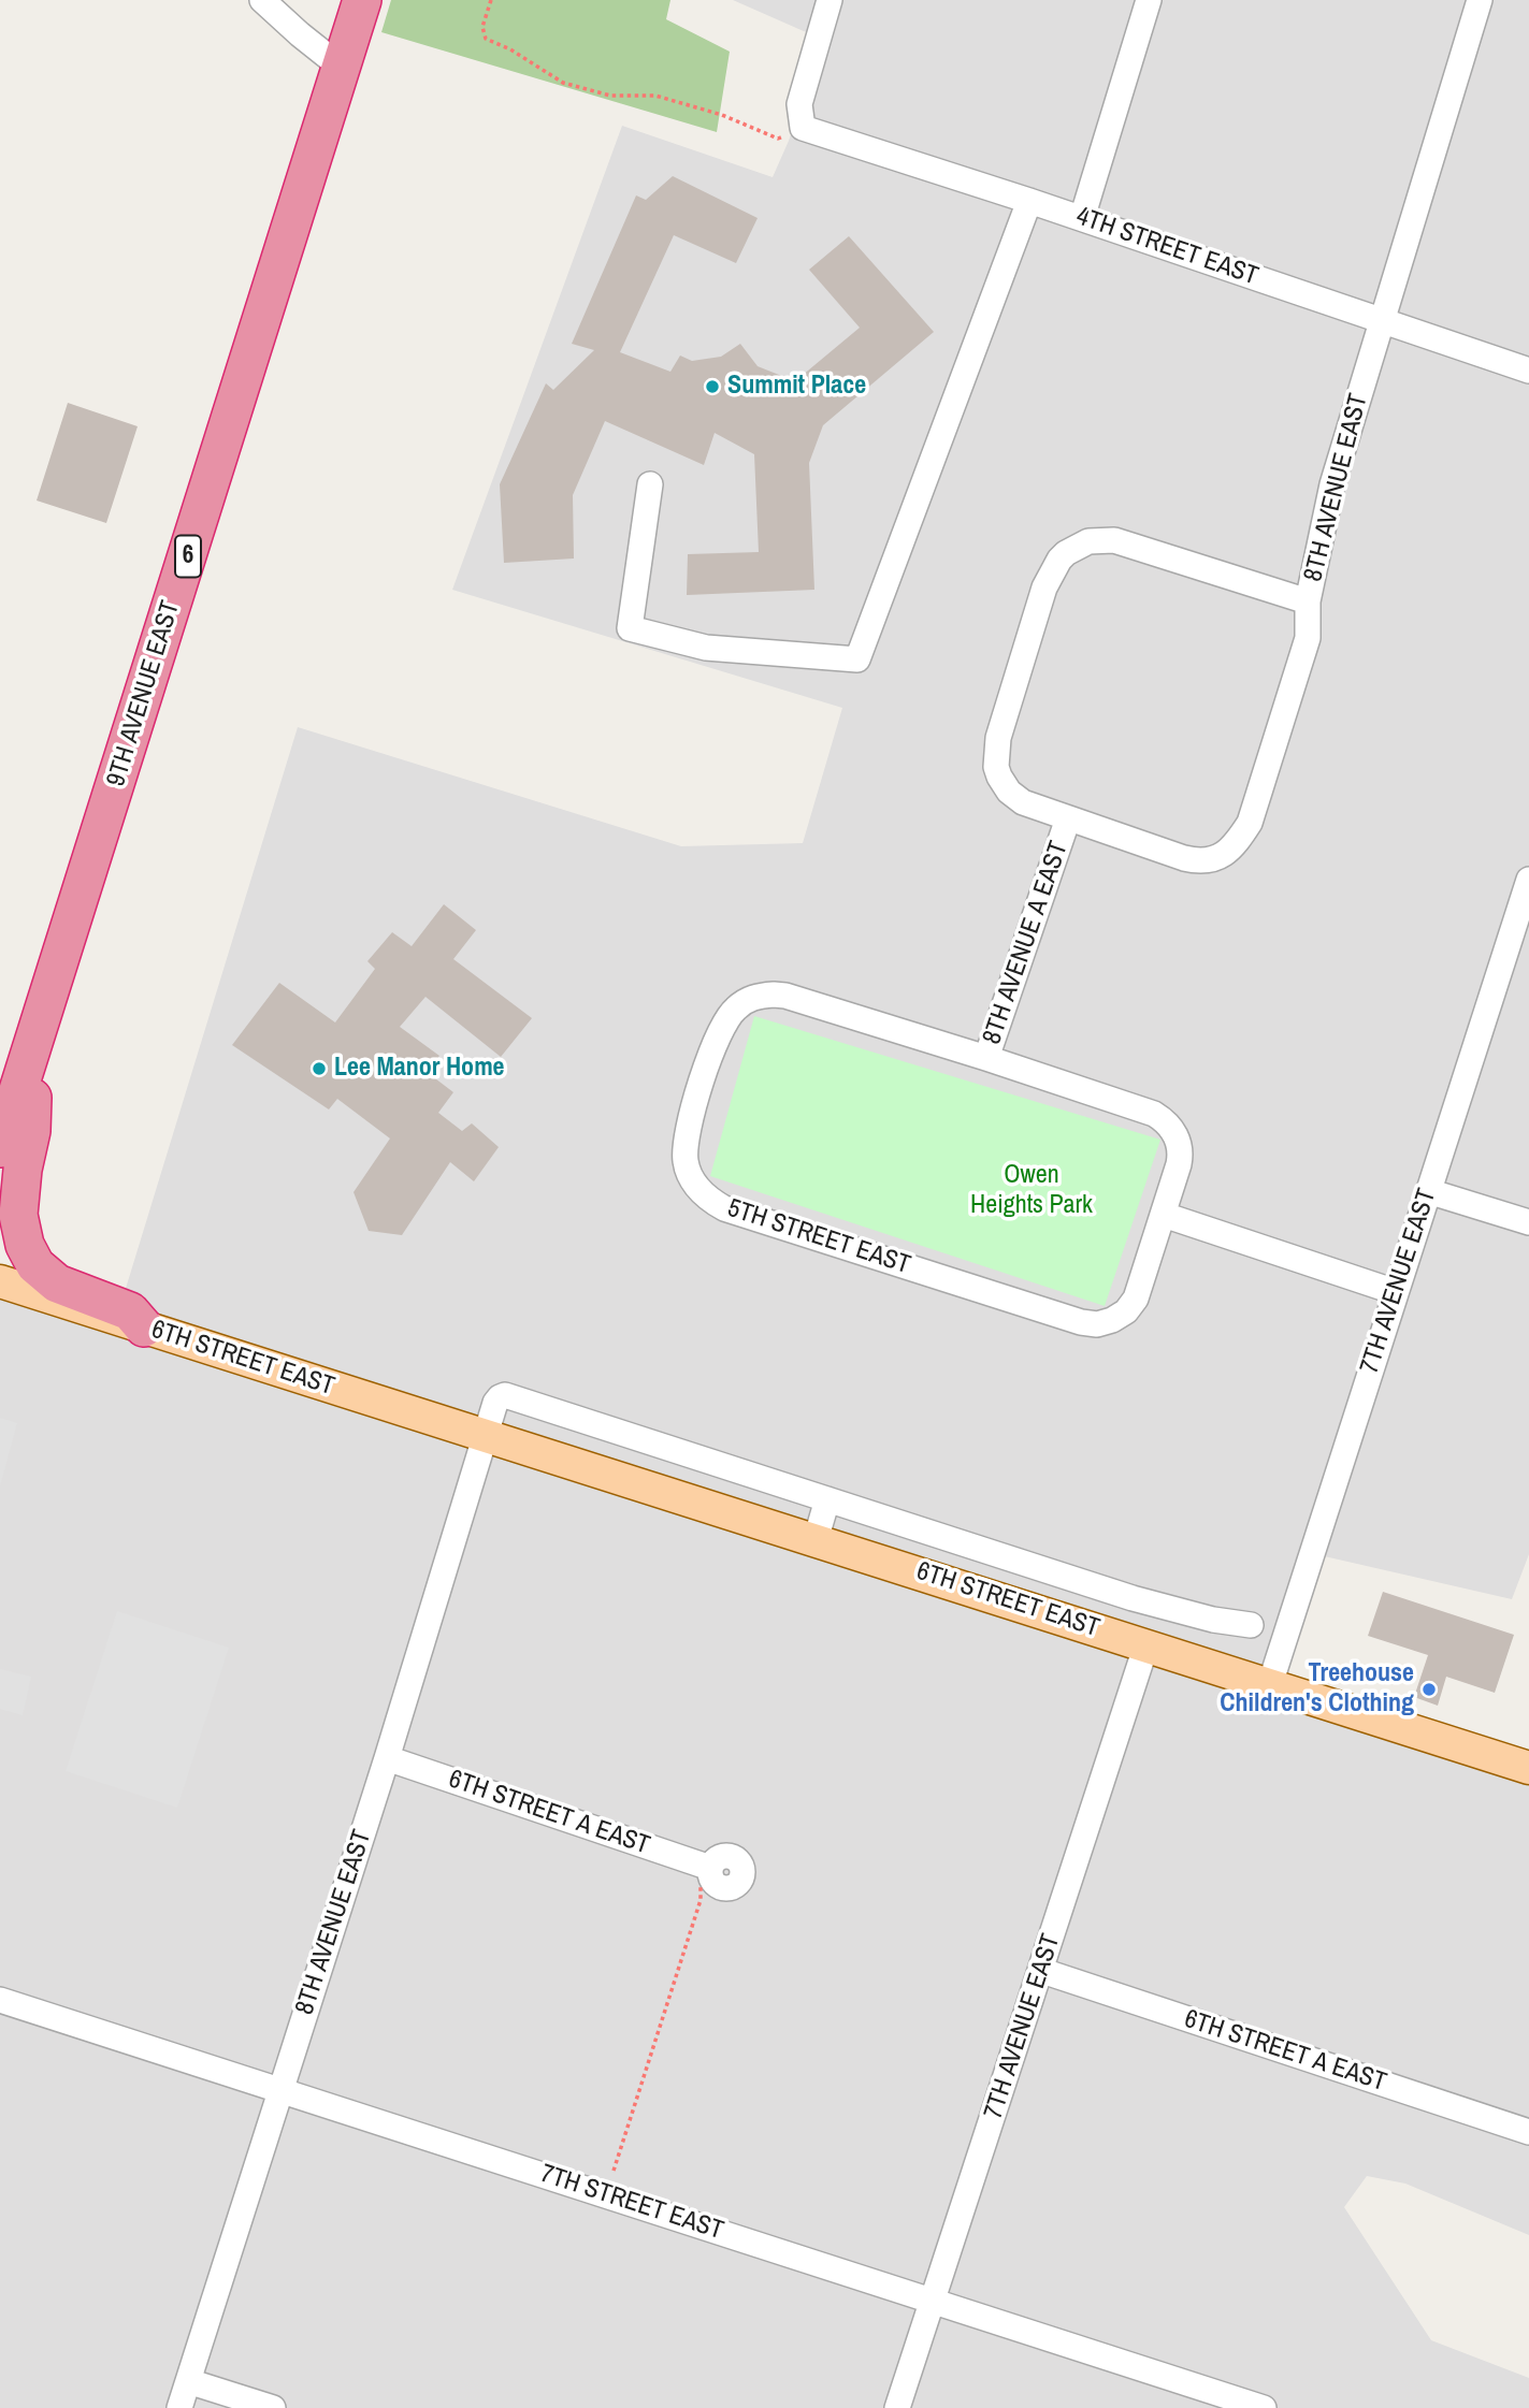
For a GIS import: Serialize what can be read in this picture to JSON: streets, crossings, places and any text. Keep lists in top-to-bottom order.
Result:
{
  "streets": {
    "highway": ["6", "9TH AVENUE EAST"],
    "main road": ["6TH STREET EAST"],
    "street": [
      "4TH STREET EAST",
      "8TH AVENUE EAST",
      "8TH AVENUE A EAST",
      "5TH STREET EAST",
      "7TH AVENUE EAST",
      "6TH STREET A EAST",
      "7TH STREET EAST"
    ]
  },
  "crossings": [
    ["4TH STREET EAST", "8TH AVENUE EAST"],
    ["8TH AVENUE EAST", "8TH AVENUE A EAST"],
    ["8TH AVENUE EAST", "6TH STREET EAST"],
    ["8TH AVENUE EAST", "6TH STREET A EAST"],
    ["8TH AVENUE EAST", "7TH STREET EAST"],
    ["6", "9TH AVENUE EAST"],
    ["8TH AVENUE A EAST", "5TH STREET EAST"],
    ["7TH AVENUE EAST", "6TH STREET EAST"],
    ["7TH AVENUE EAST", "6TH STREET A EAST"],
    ["7TH AVENUE EAST", "7TH STREET EAST"]
  ],
  "parks": ["Owen Heights Park"],
  "places": ["Summit Place", "Lee Manor Home", "Treehouse Children's Clothing"]
}
